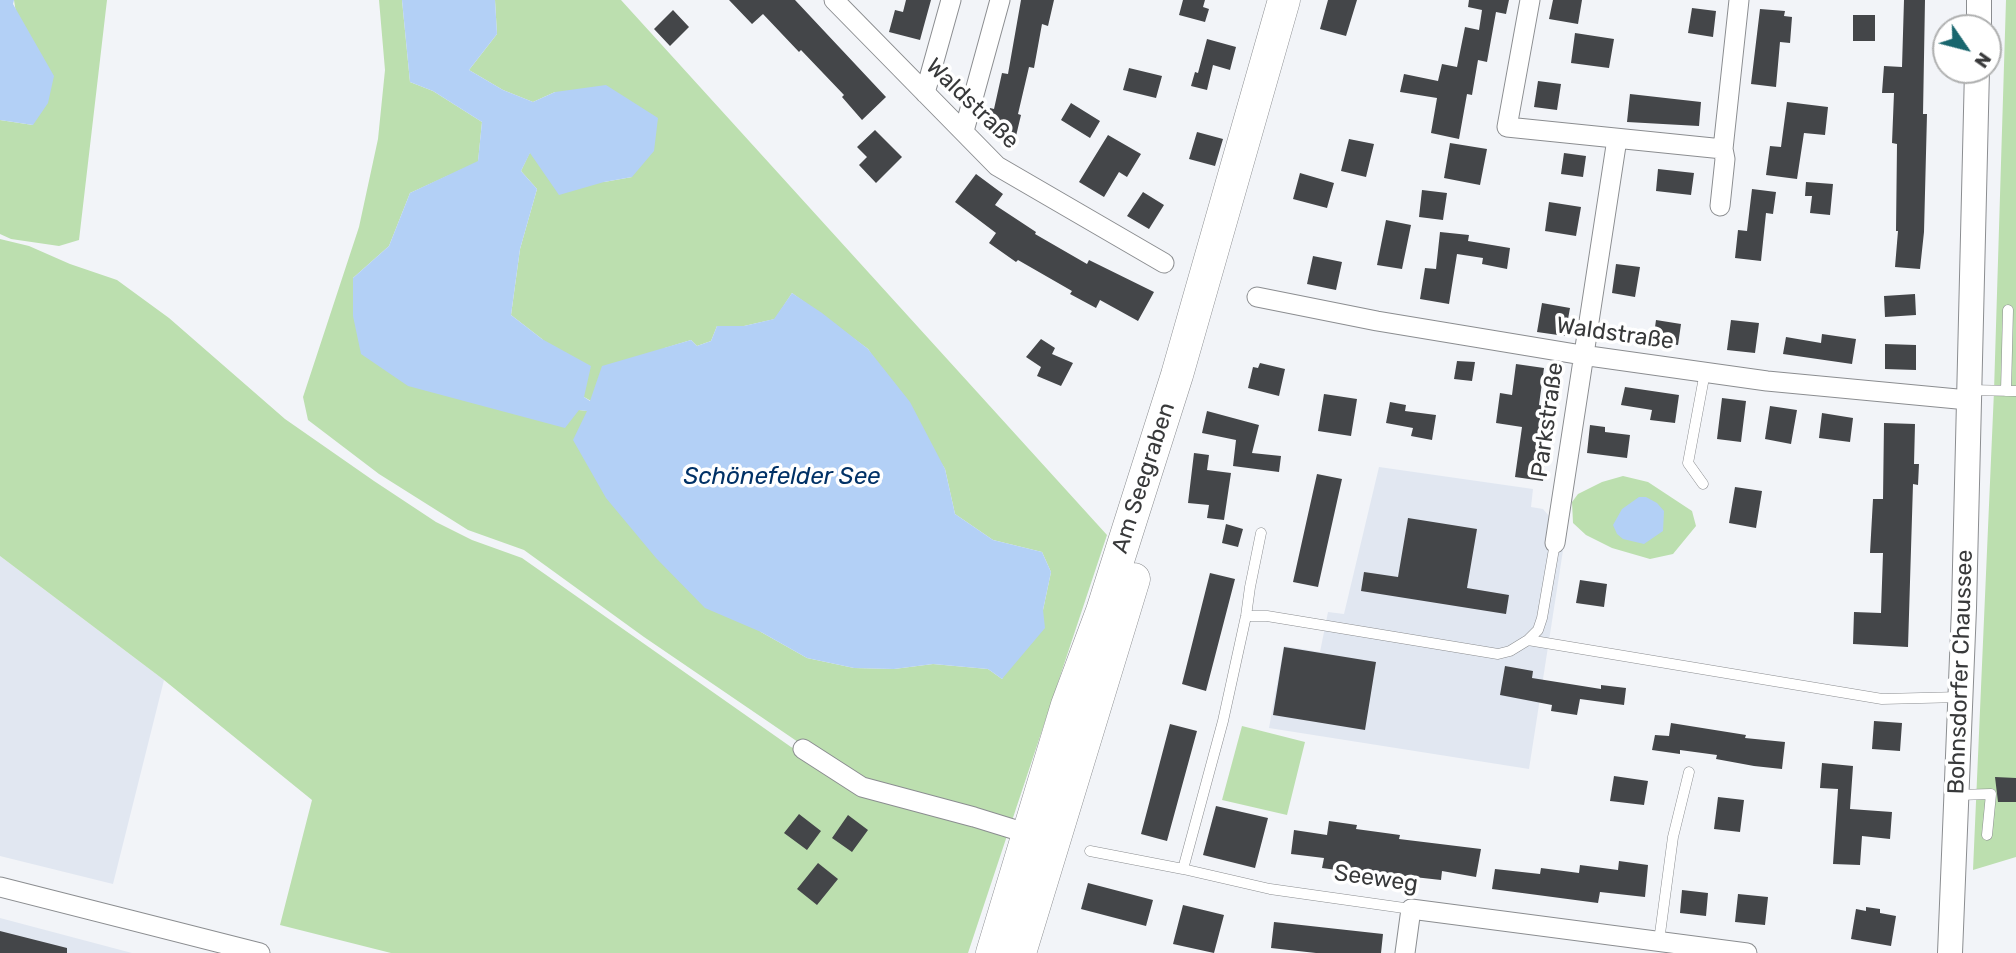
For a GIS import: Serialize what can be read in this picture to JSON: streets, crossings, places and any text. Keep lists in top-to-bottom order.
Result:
{
  "streets": {
    "main road": ["Am Seegraben"],
    "street": [
      "Waldstraße",
      "Parkstraße",
      "Bohnsdorfer Chaussee",
      "Seeweg"
    ]
  },
  "crossings": [
    ["Waldstraße", "Parkstraße"],
    ["Waldstraße", "Bohnsdorfer Chaussee"]
  ],
  "water": ["Schönefelder See"],
  "north": "bottom right"
}
